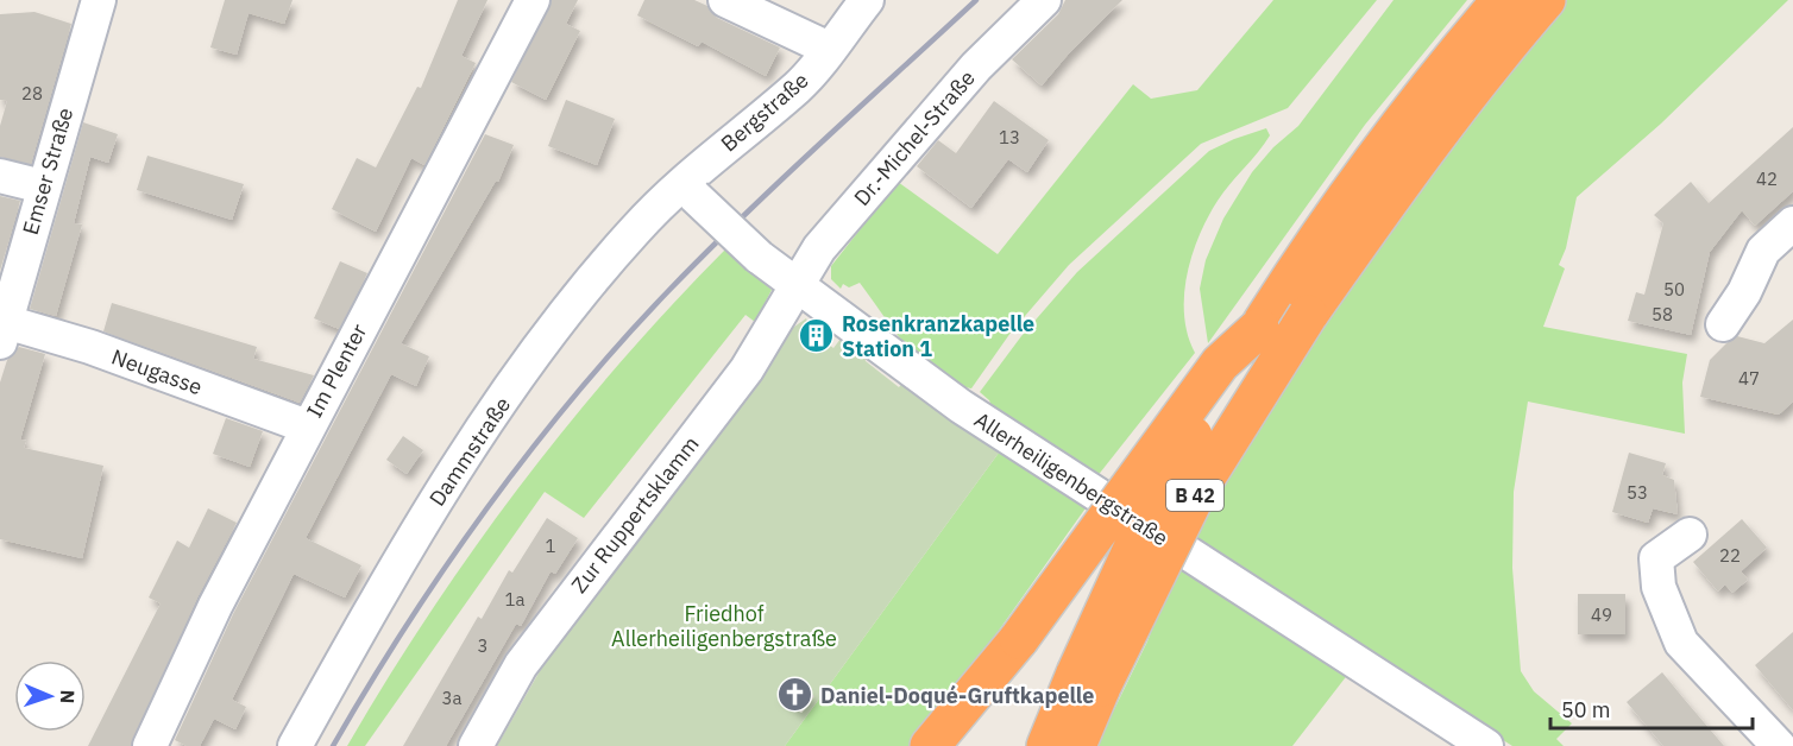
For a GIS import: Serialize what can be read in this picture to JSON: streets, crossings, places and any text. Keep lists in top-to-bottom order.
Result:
{
  "streets": {
    "highway": ["B 42"],
    "street": [
      "Bergstraße",
      "Dr.-Michel-Straße",
      "Emser Straße",
      "Im Plenter",
      "Neugasse",
      "Dammstraße",
      "Allerheiligenbergstraße",
      "Zur Ruppertsklamm"
    ]
  },
  "crossings": [
    ["Bergstraße", "Dammstraße"],
    ["Bergstraße", "Allerheiligenbergstraße"],
    ["Dr.-Michel-Straße", "Allerheiligenbergstraße"],
    ["Dr.-Michel-Straße", "Zur Ruppertsklamm"],
    ["Emser Straße", "Neugasse"],
    ["Im Plenter", "Neugasse"],
    ["Dammstraße", "Allerheiligenbergstraße"],
    ["Allerheiligenbergstraße", "Zur Ruppertsklamm"]
  ],
  "parks": ["Friedhof Allerheiligenbergstraße"],
  "places": {
    "building": ["Rosenkranzkapelle Station 1"],
    "church": ["Daniel-Doqué-Gruftkapelle"]
  },
  "house_numbers": [
    "28",
    "13",
    "42",
    "50",
    "58",
    "47",
    "53",
    "1",
    "22",
    "1a",
    "49",
    "3",
    "3a"
  ],
  "scale_bar": "50 m",
  "north": "right"
}
